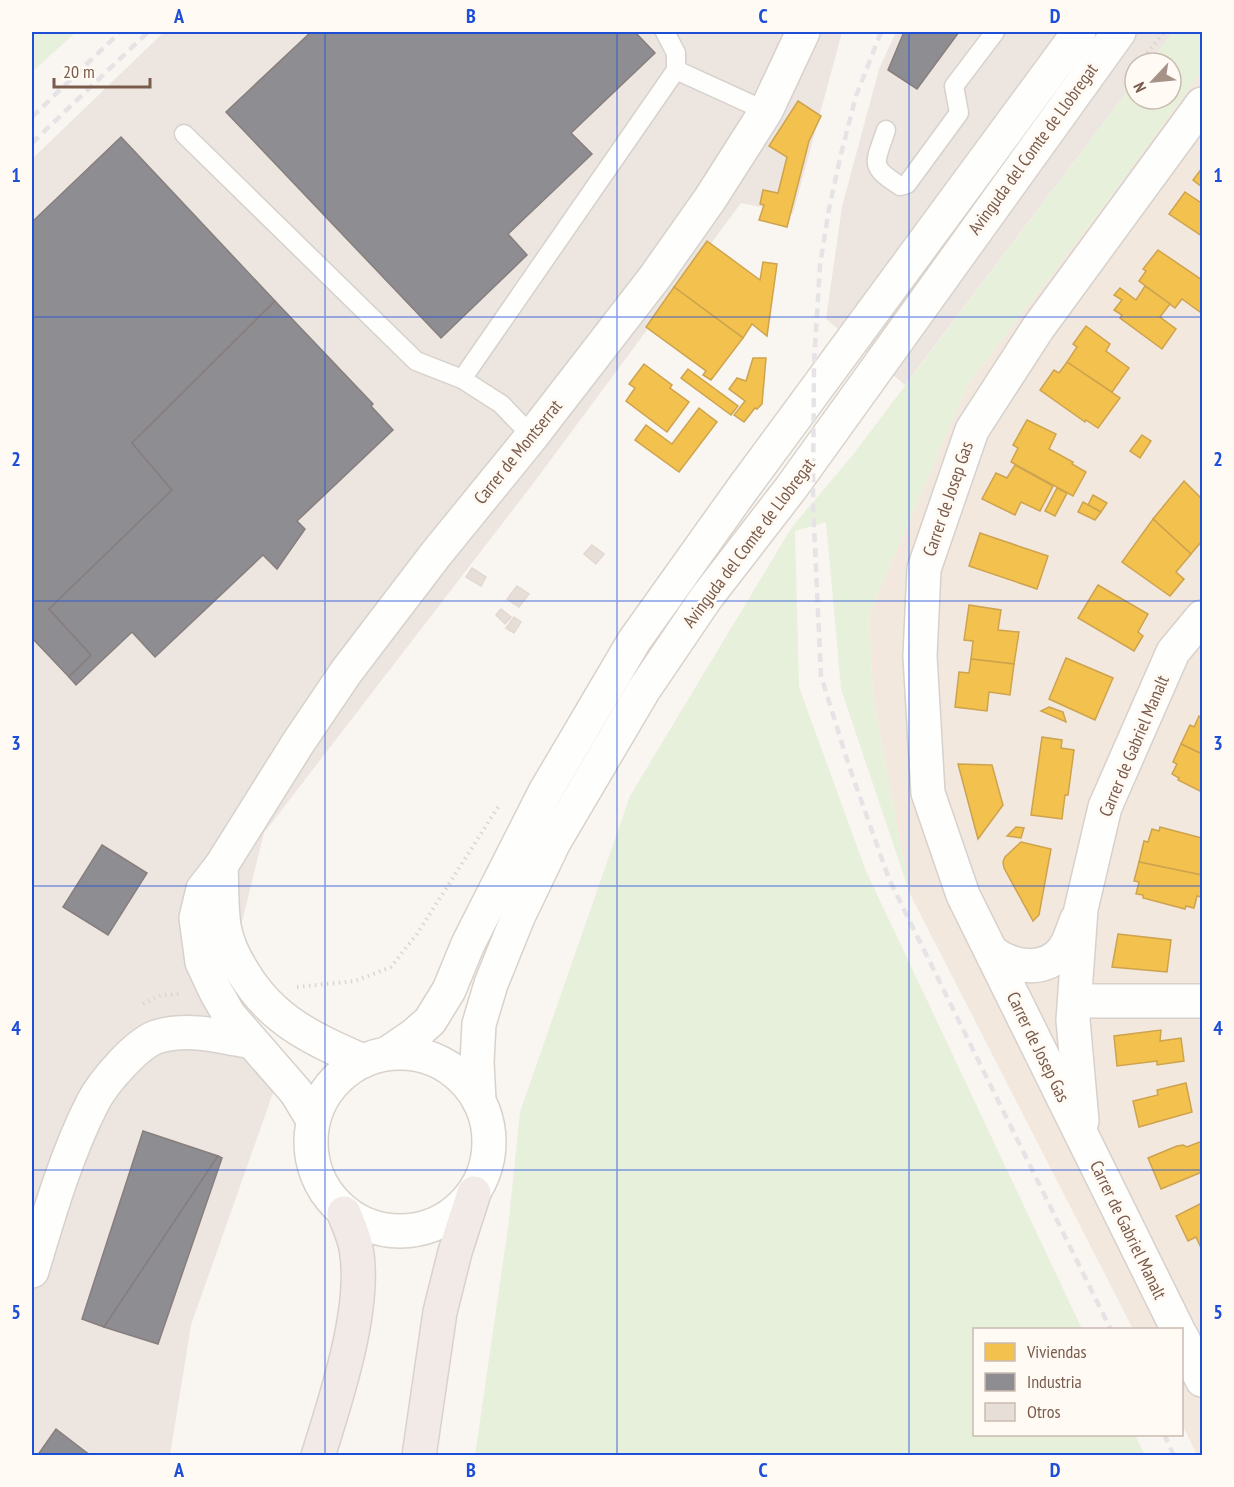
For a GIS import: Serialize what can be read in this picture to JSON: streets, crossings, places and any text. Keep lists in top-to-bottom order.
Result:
{
  "streets": {
    "street": [
      "Avinguda del Comte de Llobregat",
      "Carrer de Montserrat",
      "Carrer de Josep Gas",
      "Carrer de Gabriel Manalt"
    ]
  },
  "crossings": [
    ["Avinguda del Comte de Llobregat", "Carrer de Montserrat"],
    ["Carrer de Josep Gas", "Carrer de Gabriel Manalt"]
  ],
  "legend": ["Viviendas", "Industria", "Otros"],
  "scale_bar": "20 m",
  "north": "bottom left",
  "grid": {
    "columns": [
      "A",
      "B",
      "C",
      "D"
    ],
    "rows": [
      "1",
      "2",
      "3",
      "4",
      "5"
    ]
  }
}
